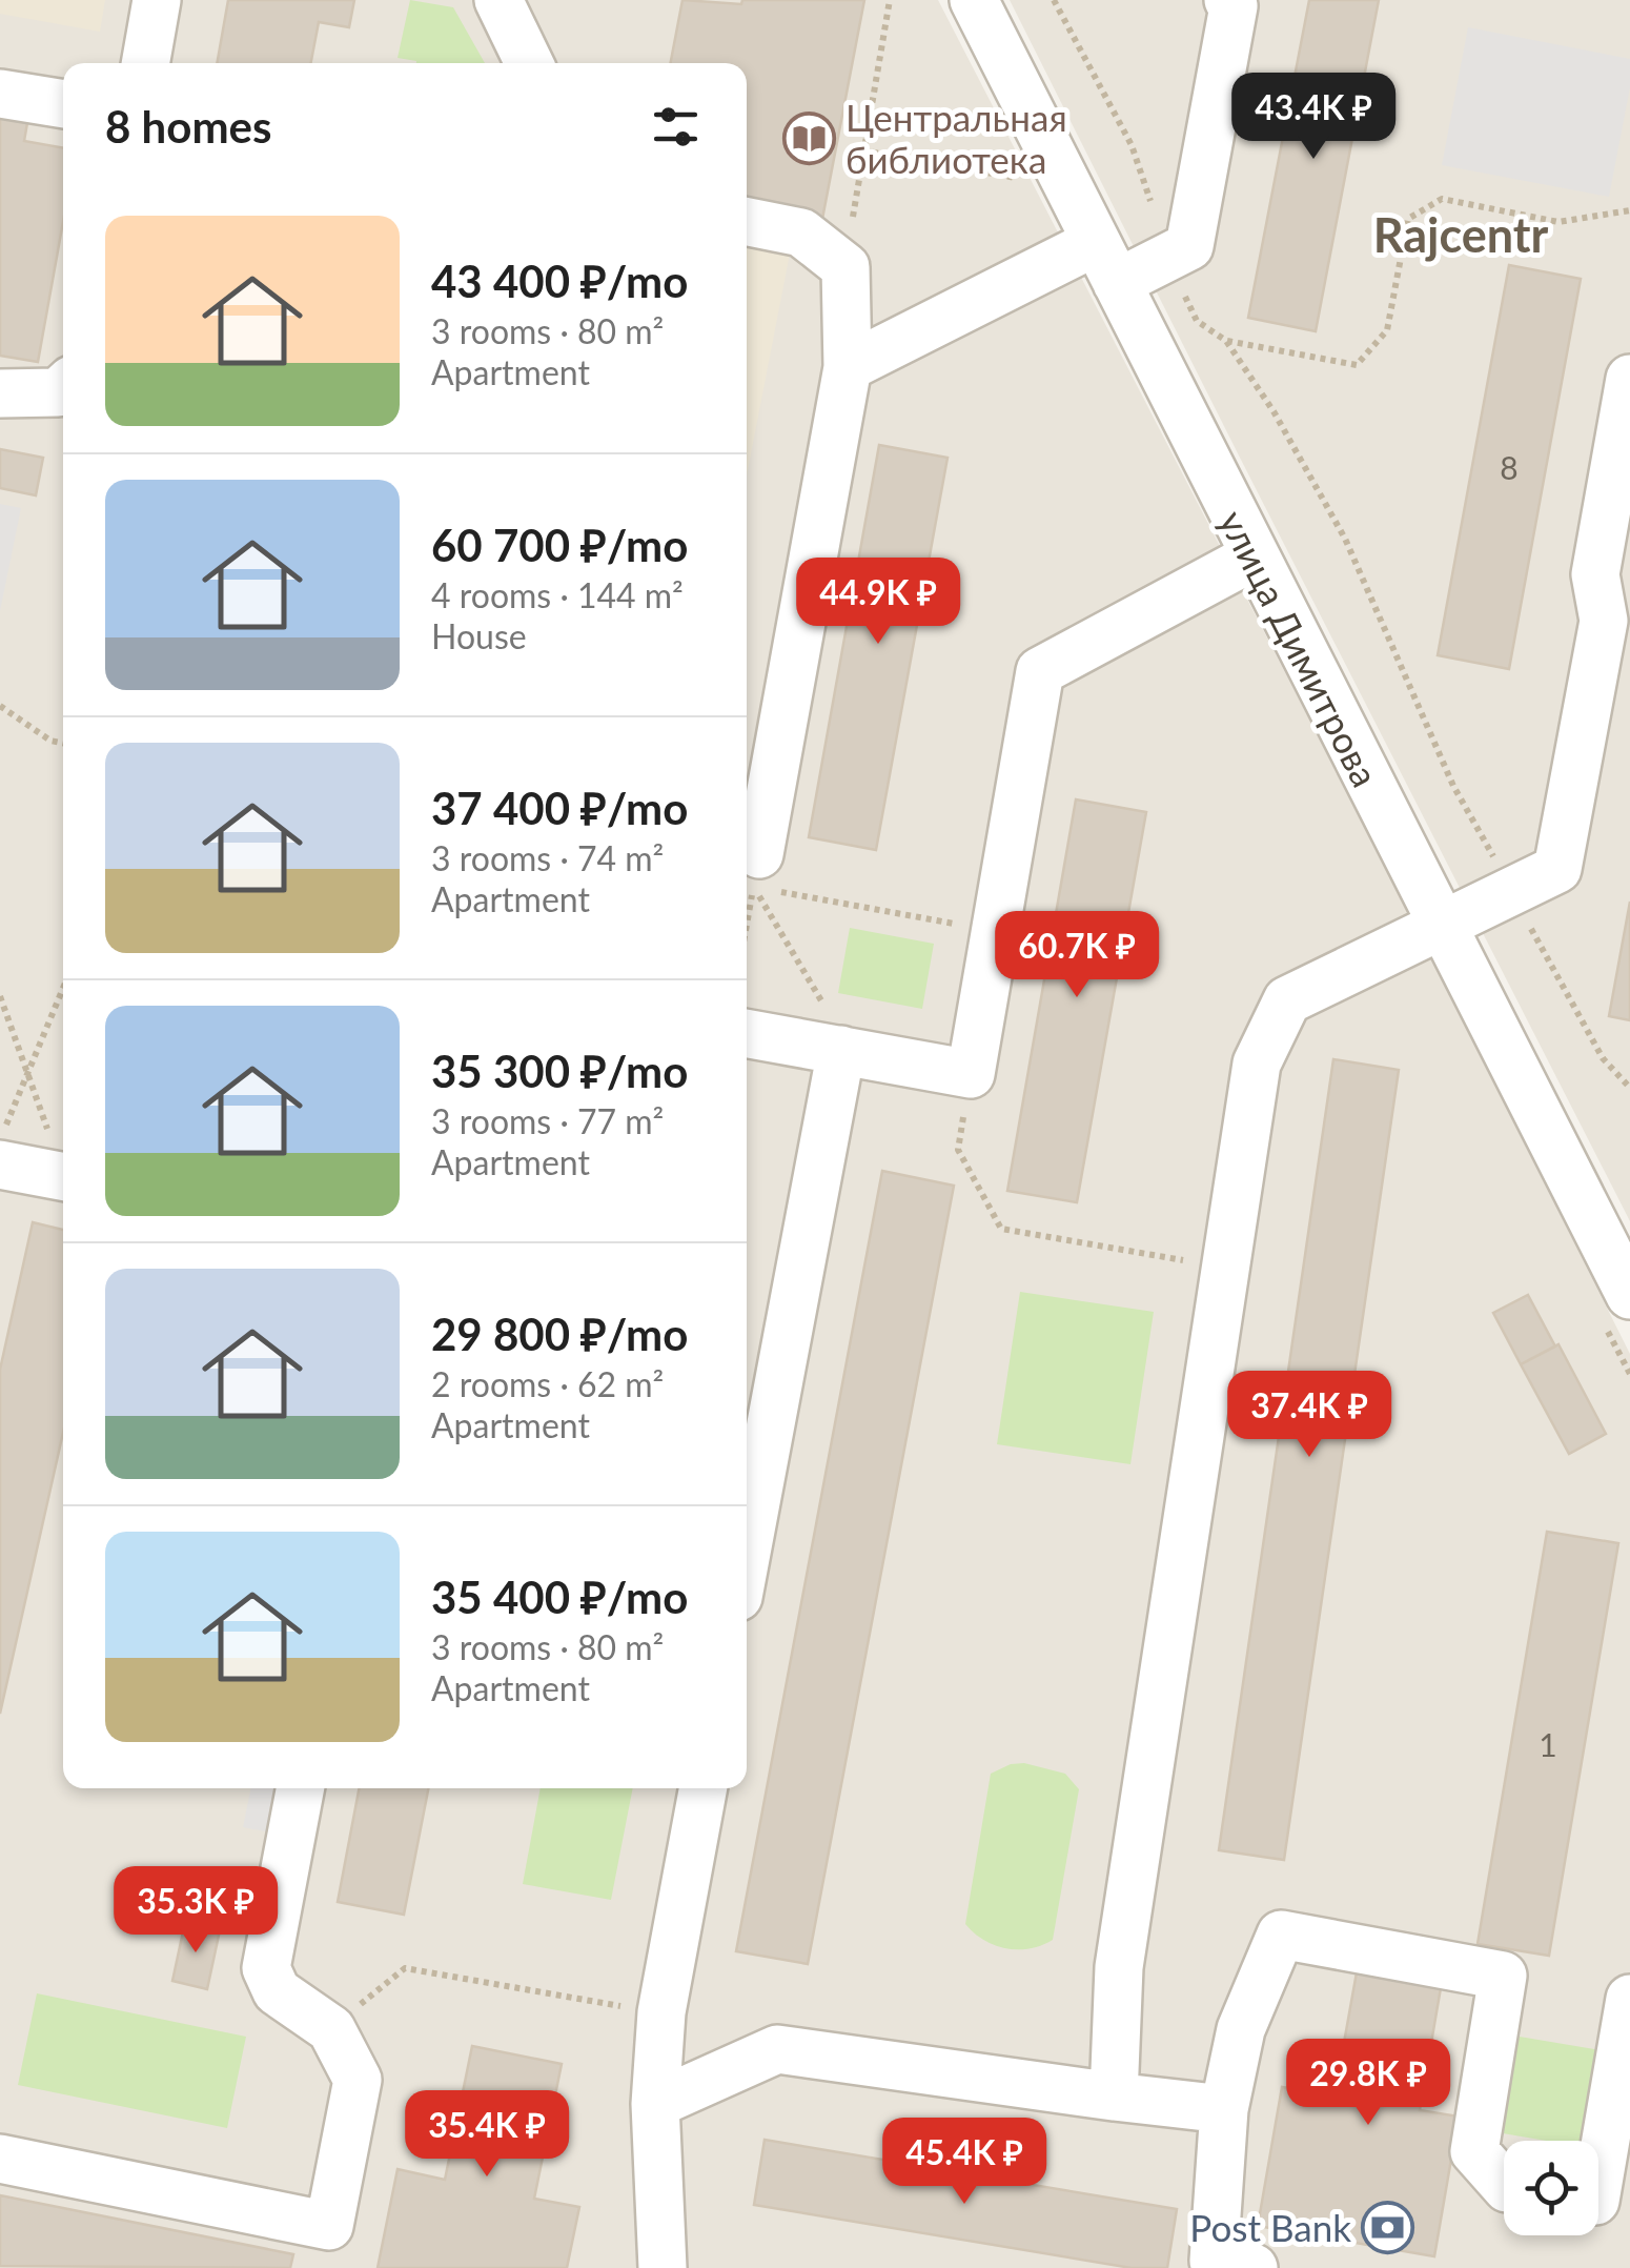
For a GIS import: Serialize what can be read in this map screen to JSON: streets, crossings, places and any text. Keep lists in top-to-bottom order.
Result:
{
  "streets": {
    "street": ["улица Димитрова"]
  },
  "districts": ["Rajcentr"],
  "places": {
    "library": ["Центральная библиотека"],
    "bank": ["Post Bank"]
  },
  "house_numbers": ["8", "1"],
  "page": {
    "heading": "8 homes",
    "price": [
      "43.4K ₽",
      "44.9K ₽",
      "60.7K ₽",
      "37.4K ₽",
      "35.3K ₽",
      "29.8K ₽",
      "35.4K ₽",
      "45.4K ₽"
    ],
    "list": [
      {
        "name": "43 400 ₽/mo",
        "note": "3 rooms · 80 m² · Apartment"
      },
      {
        "name": "60 700 ₽/mo",
        "note": "4 rooms · 144 m² · House"
      },
      {
        "name": "37 400 ₽/mo",
        "note": "3 rooms · 74 m² · Apartment"
      },
      {
        "name": "35 300 ₽/mo",
        "note": "3 rooms · 77 m² · Apartment"
      },
      {
        "name": "29 800 ₽/mo",
        "note": "2 rooms · 62 m² · Apartment"
      },
      {
        "name": "35 400 ₽/mo",
        "note": "3 rooms · 80 m² · Apartment"
      }
    ]
  }
}
